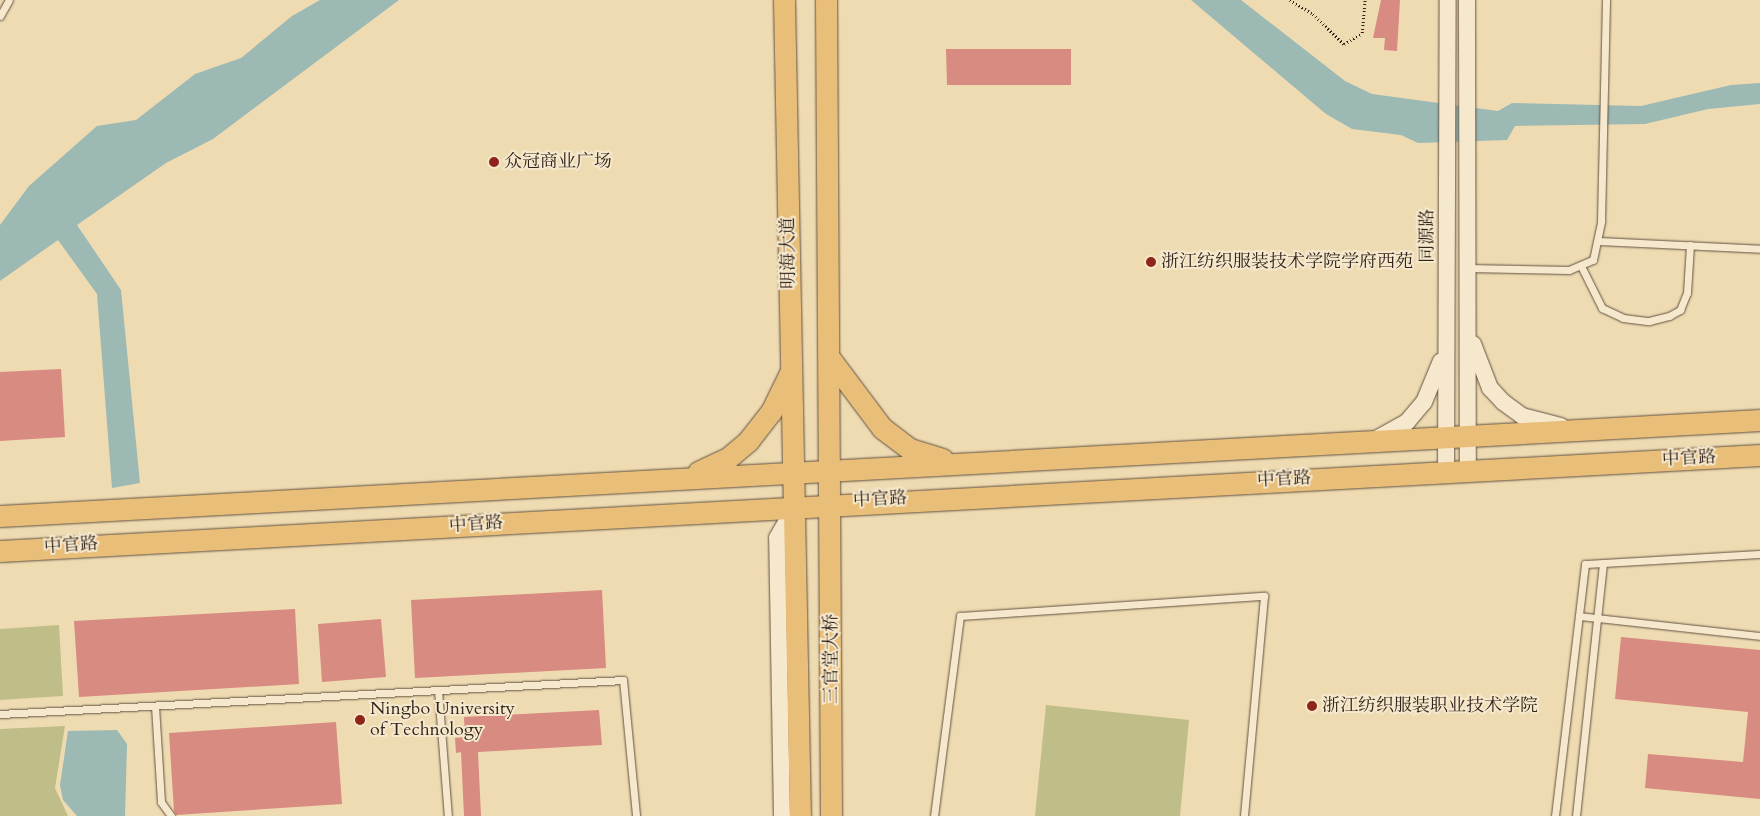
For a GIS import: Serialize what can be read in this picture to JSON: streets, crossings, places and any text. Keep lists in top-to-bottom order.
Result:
{
  "streets": {
    "main road": ["明海大道", "中官路", "三官堂大桥"],
    "street": ["同源路"]
  },
  "crossings": [
    ["同源路", "中官路"],
    ["明海大道", "中官路"],
    ["明海大道", "三官堂大桥"],
    ["中官路", "三官堂大桥"]
  ],
  "places": [
    "众冠商业广场",
    "浙江纺织服装技术学院学府西苑",
    "浙江纺织服装职业技术学院",
    "Ningbo University of Technology"
  ]
}
